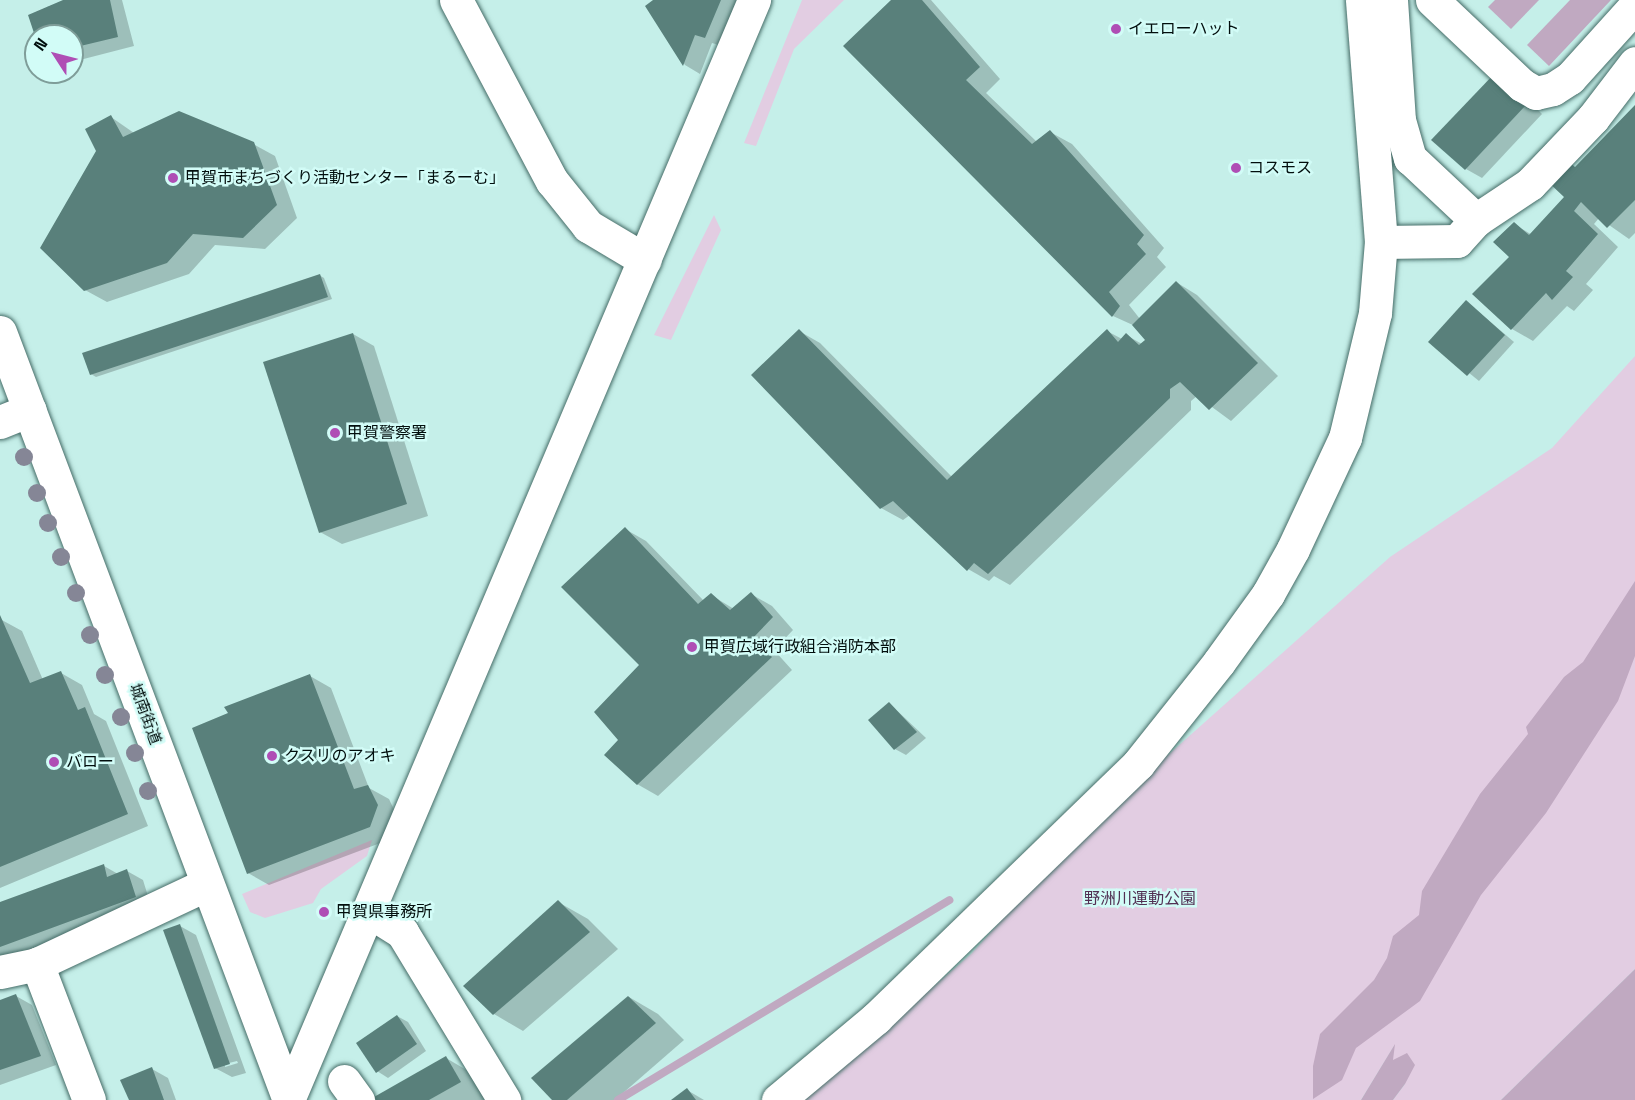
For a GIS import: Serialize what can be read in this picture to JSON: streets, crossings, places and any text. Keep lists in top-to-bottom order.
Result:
{
  "streets": {
    "street": ["城南街道"]
  },
  "parks": ["野洲川運動公園"],
  "places": [
    "イエローハット",
    "コスモス",
    "甲賀市まちづくり活動センター「まるーむ」",
    "甲賀警察署",
    "甲賀広域行政組合消防本部",
    "クスリのアオキ",
    "バロー",
    "甲賀県事務所"
  ],
  "north": "top left"
}
